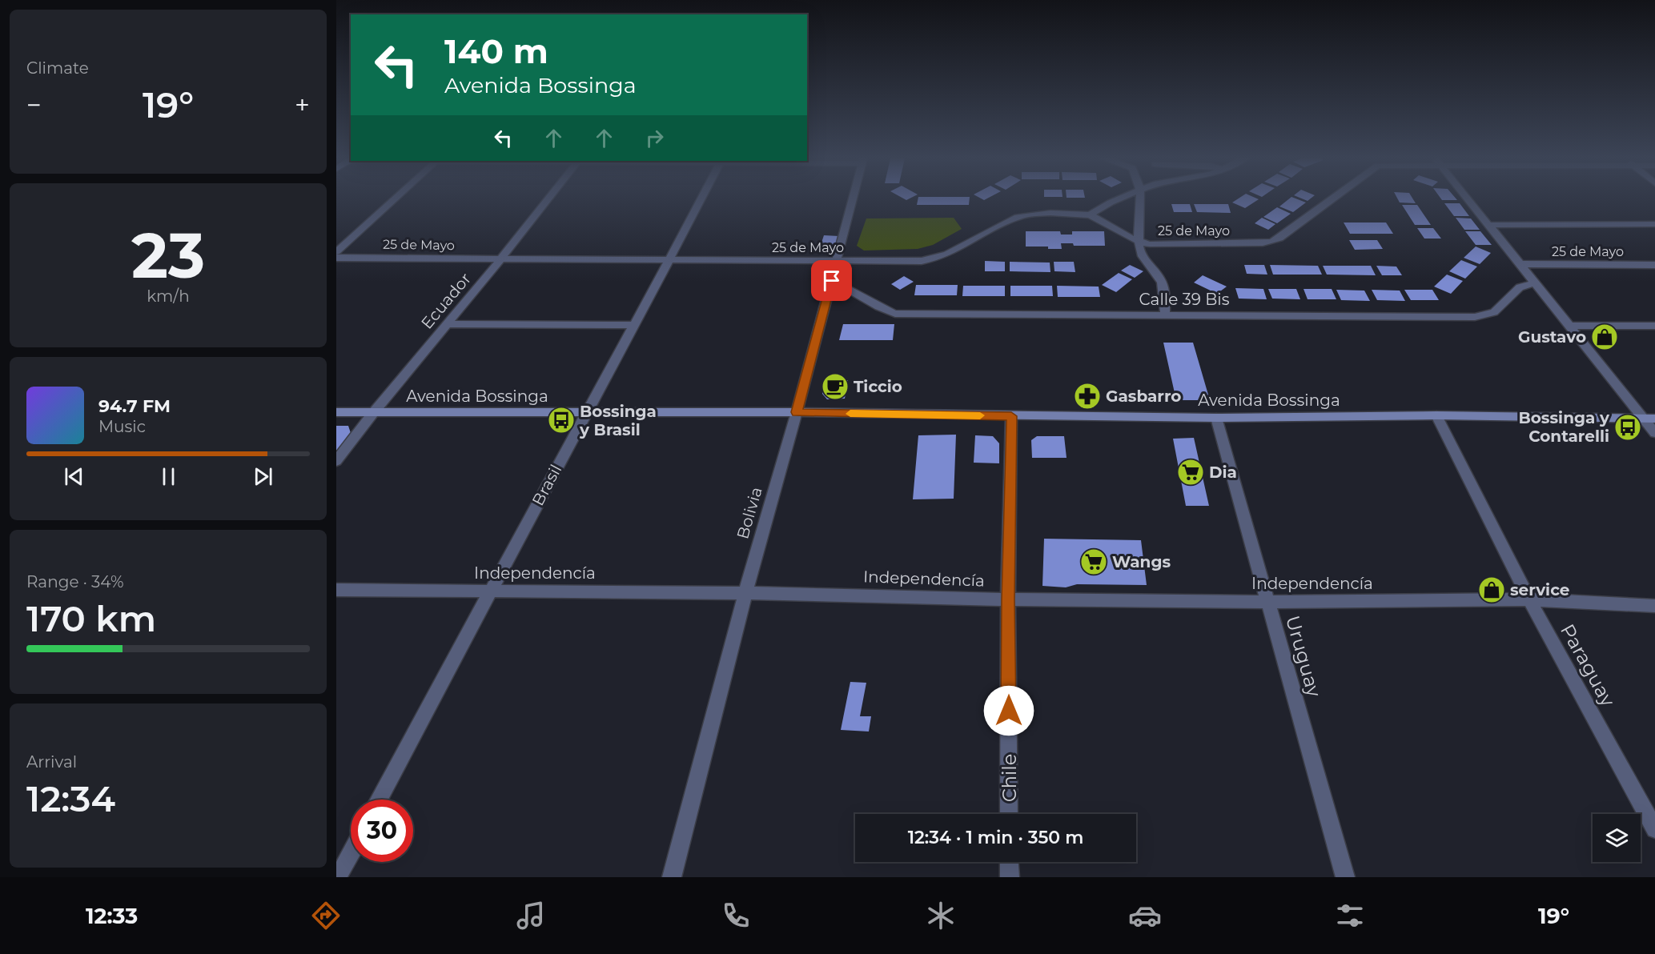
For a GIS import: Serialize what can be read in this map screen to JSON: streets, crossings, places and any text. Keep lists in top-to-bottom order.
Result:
{
  "streets": {
    "main road": ["Avenida Bossinga"],
    "street": [
      "25 de Mayo",
      "Calle 39 Bis",
      "Ecuador",
      "Brasil",
      "Bolivia",
      "Independencía",
      "Uruguay",
      "Paraguay",
      "Chile"
    ]
  },
  "crossings": [
    ["25 de Mayo", "Ecuador"],
    ["25 de Mayo", "Brasil"],
    ["25 de Mayo", "Bolivia"],
    ["Calle 39 Bis", "Bolivia"],
    ["Ecuador", "Avenida Bossinga"],
    ["Avenida Bossinga", "Brasil"],
    ["Avenida Bossinga", "Bolivia"],
    ["Avenida Bossinga", "Uruguay"],
    ["Avenida Bossinga", "Paraguay"],
    ["Avenida Bossinga", "Chile"],
    ["Brasil", "Independencía"],
    ["Bolivia", "Independencía"],
    ["Independencía", "Uruguay"],
    ["Independencía", "Paraguay"],
    ["Independencía", "Chile"]
  ],
  "places": {
    "shop": ["Gustavo", "service"],
    "cafe": ["Ticcio"],
    "pharmacy": ["Gasbarro"],
    "bus stop": ["Bossinga y Brasil", "Bossinga y Contarelli"],
    "supermarket": ["Dia", "Wangs"]
  },
  "page": {
    "tile": [
      "Climate",
      ["23", "km/h"],
      ["Range · 34%", "170 km"],
      ["Arrival", "12:34"]
    ],
    "turn": ["140 m", "Avenida Bossinga"],
    "heat": ["−", "19°", "+"],
    "song": ["94.7 FM", "Music"],
    "limit": "30",
    "trip": "12:34 · 1 min · 350 m",
    "tabs": ["12:33", "19°"]
  }
}
